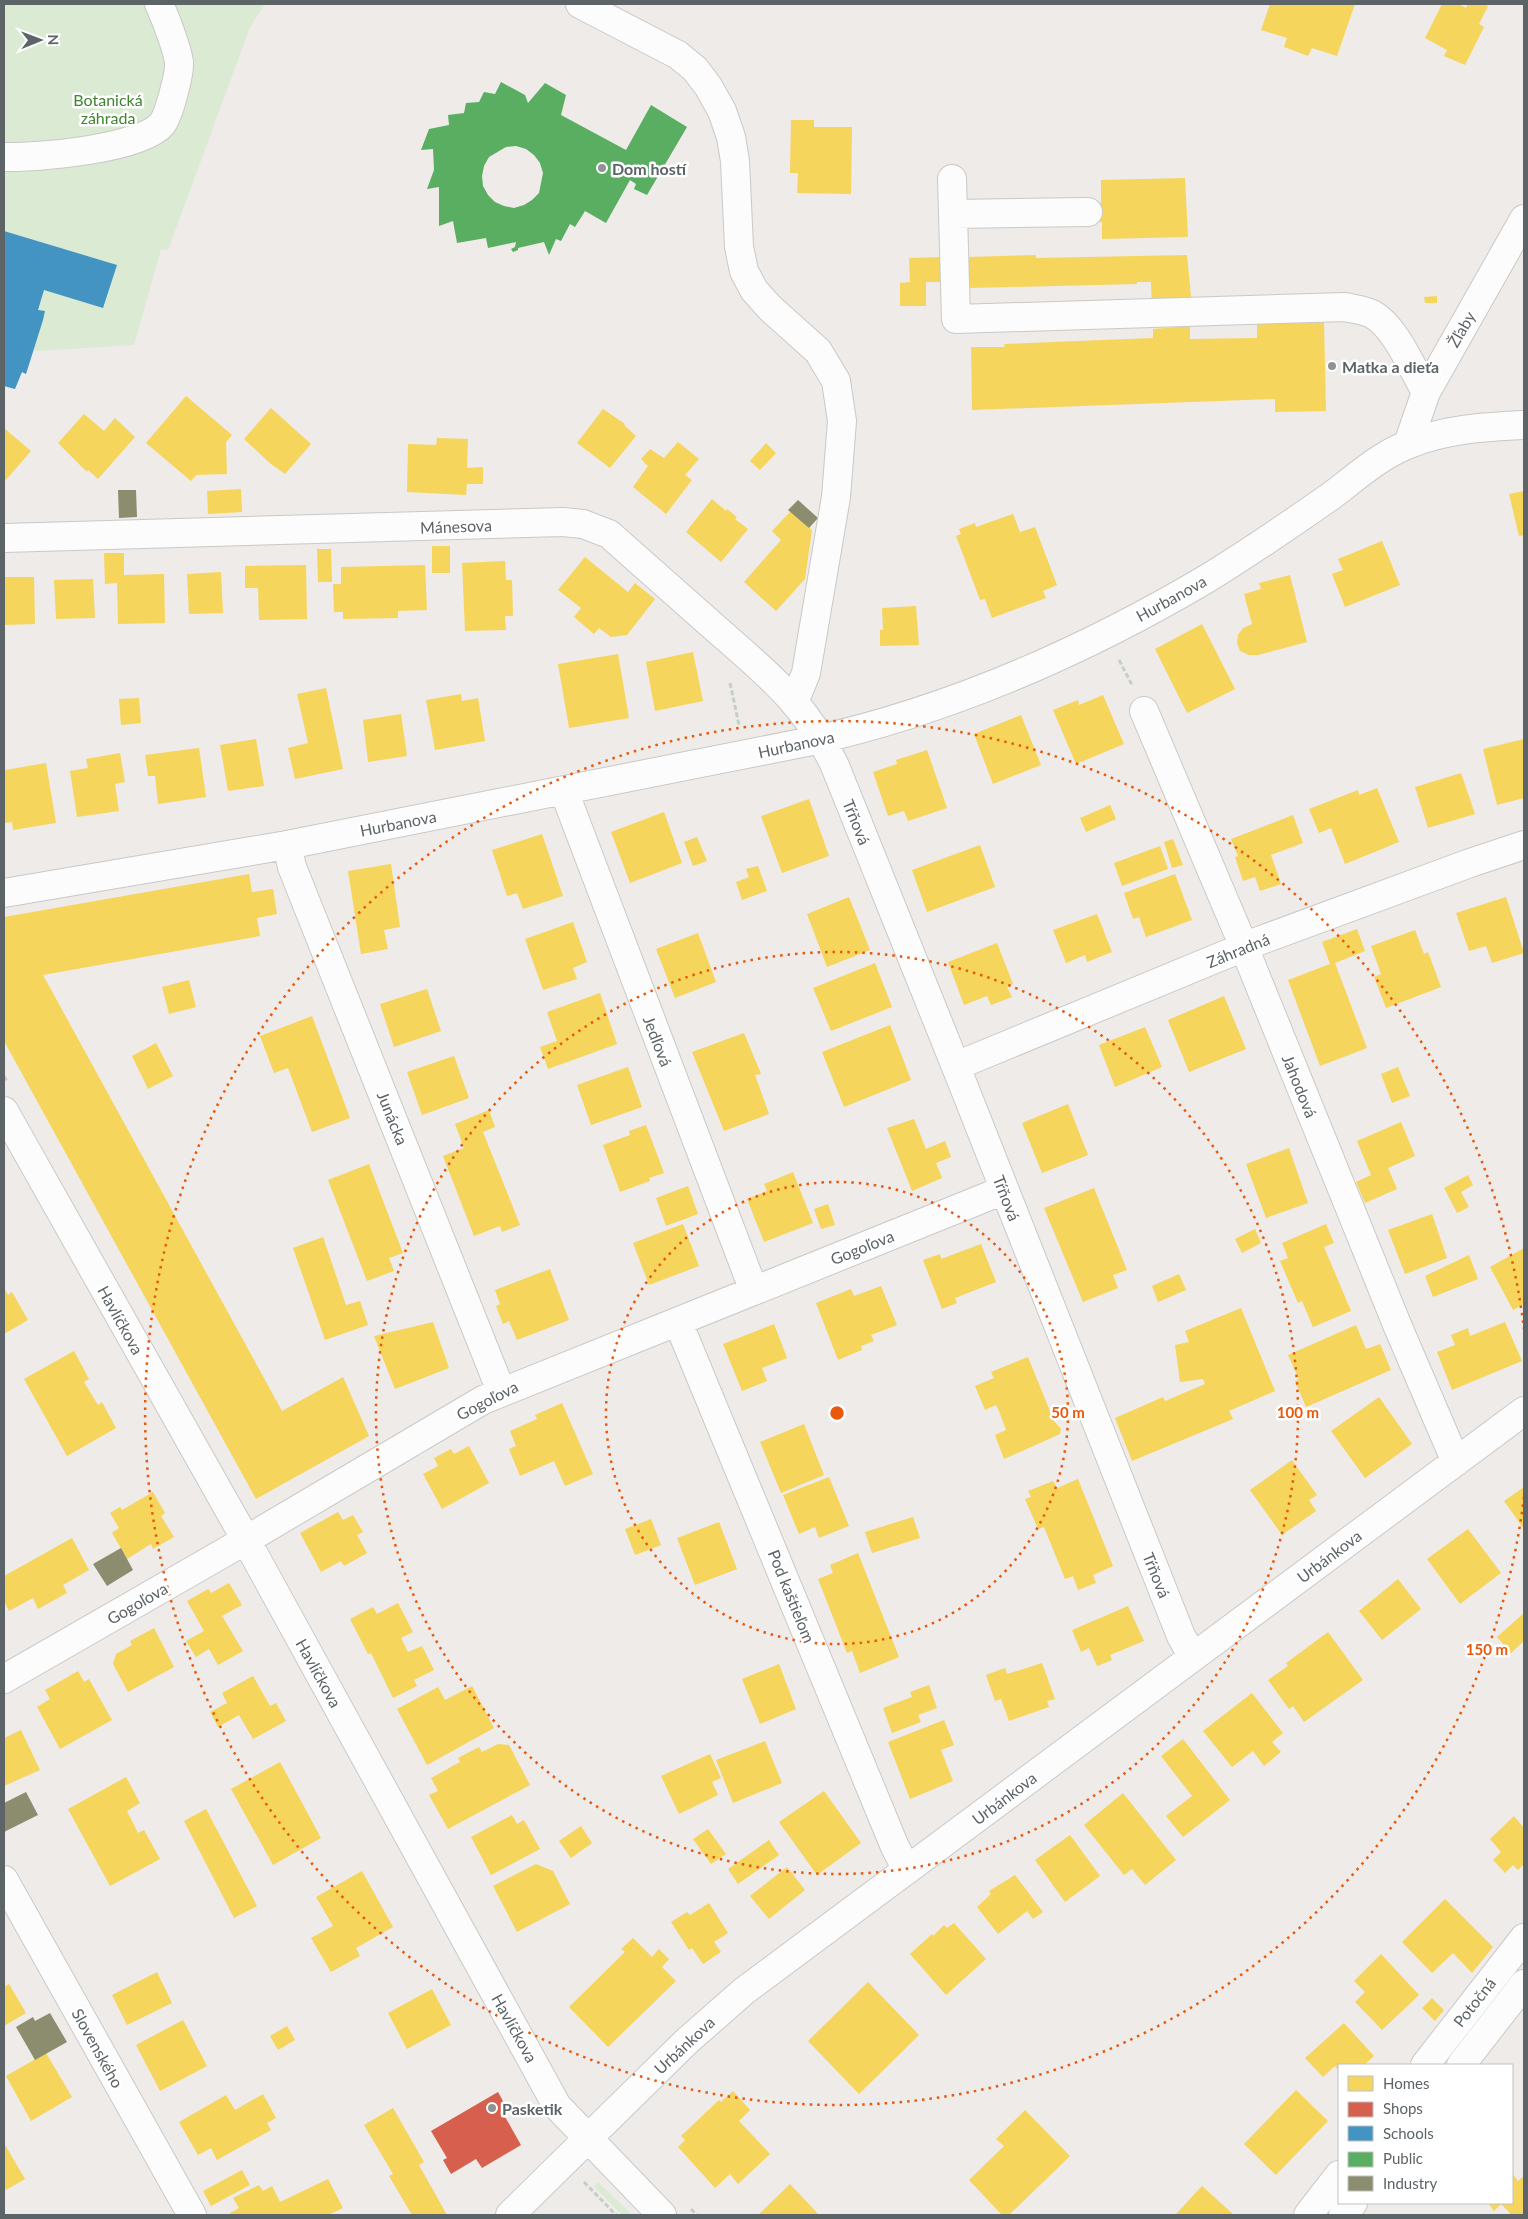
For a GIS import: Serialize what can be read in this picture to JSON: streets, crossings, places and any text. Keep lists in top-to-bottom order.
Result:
{
  "streets": {
    "street": [
      "Žľaby",
      "Mánesova",
      "Hurbanova",
      "Tŕňová",
      "Záhradná",
      "Jedľová",
      "Jahodová",
      "Junácka",
      "Gogoľova",
      "Havlíčkova",
      "Urbánkova",
      "Pod kaštieľom",
      "Potočná",
      "Slovenského"
    ]
  },
  "crossings": [
    ["Žľaby", "Hurbanova"],
    ["Mánesova", "Hurbanova"],
    ["Mánesova", "Tŕňová"],
    ["Hurbanova", "Tŕňová"],
    ["Hurbanova", "Jedľová"],
    ["Hurbanova", "Junácka"],
    ["Tŕňová", "Záhradná"],
    ["Tŕňová", "Gogoľova"],
    ["Tŕňová", "Urbánkova"],
    ["Záhradná", "Jahodová"],
    ["Jedľová", "Gogoľova"],
    ["Jahodová", "Urbánkova"],
    ["Junácka", "Gogoľova"],
    ["Gogoľova", "Havlíčkova"],
    ["Gogoľova", "Pod kaštieľom"],
    ["Havlíčkova", "Urbánkova"],
    ["Urbánkova", "Pod kaštieľom"]
  ],
  "parks": ["Botanická záhrada"],
  "places": ["Dom hostí", "Matka a dieťa", "Pasketik"],
  "legend": [
    "Homes",
    "Shops",
    "Schools",
    "Public",
    "Industry"
  ],
  "north": "right",
  "rings": ["50 m", "100 m", "150 m"]
}
